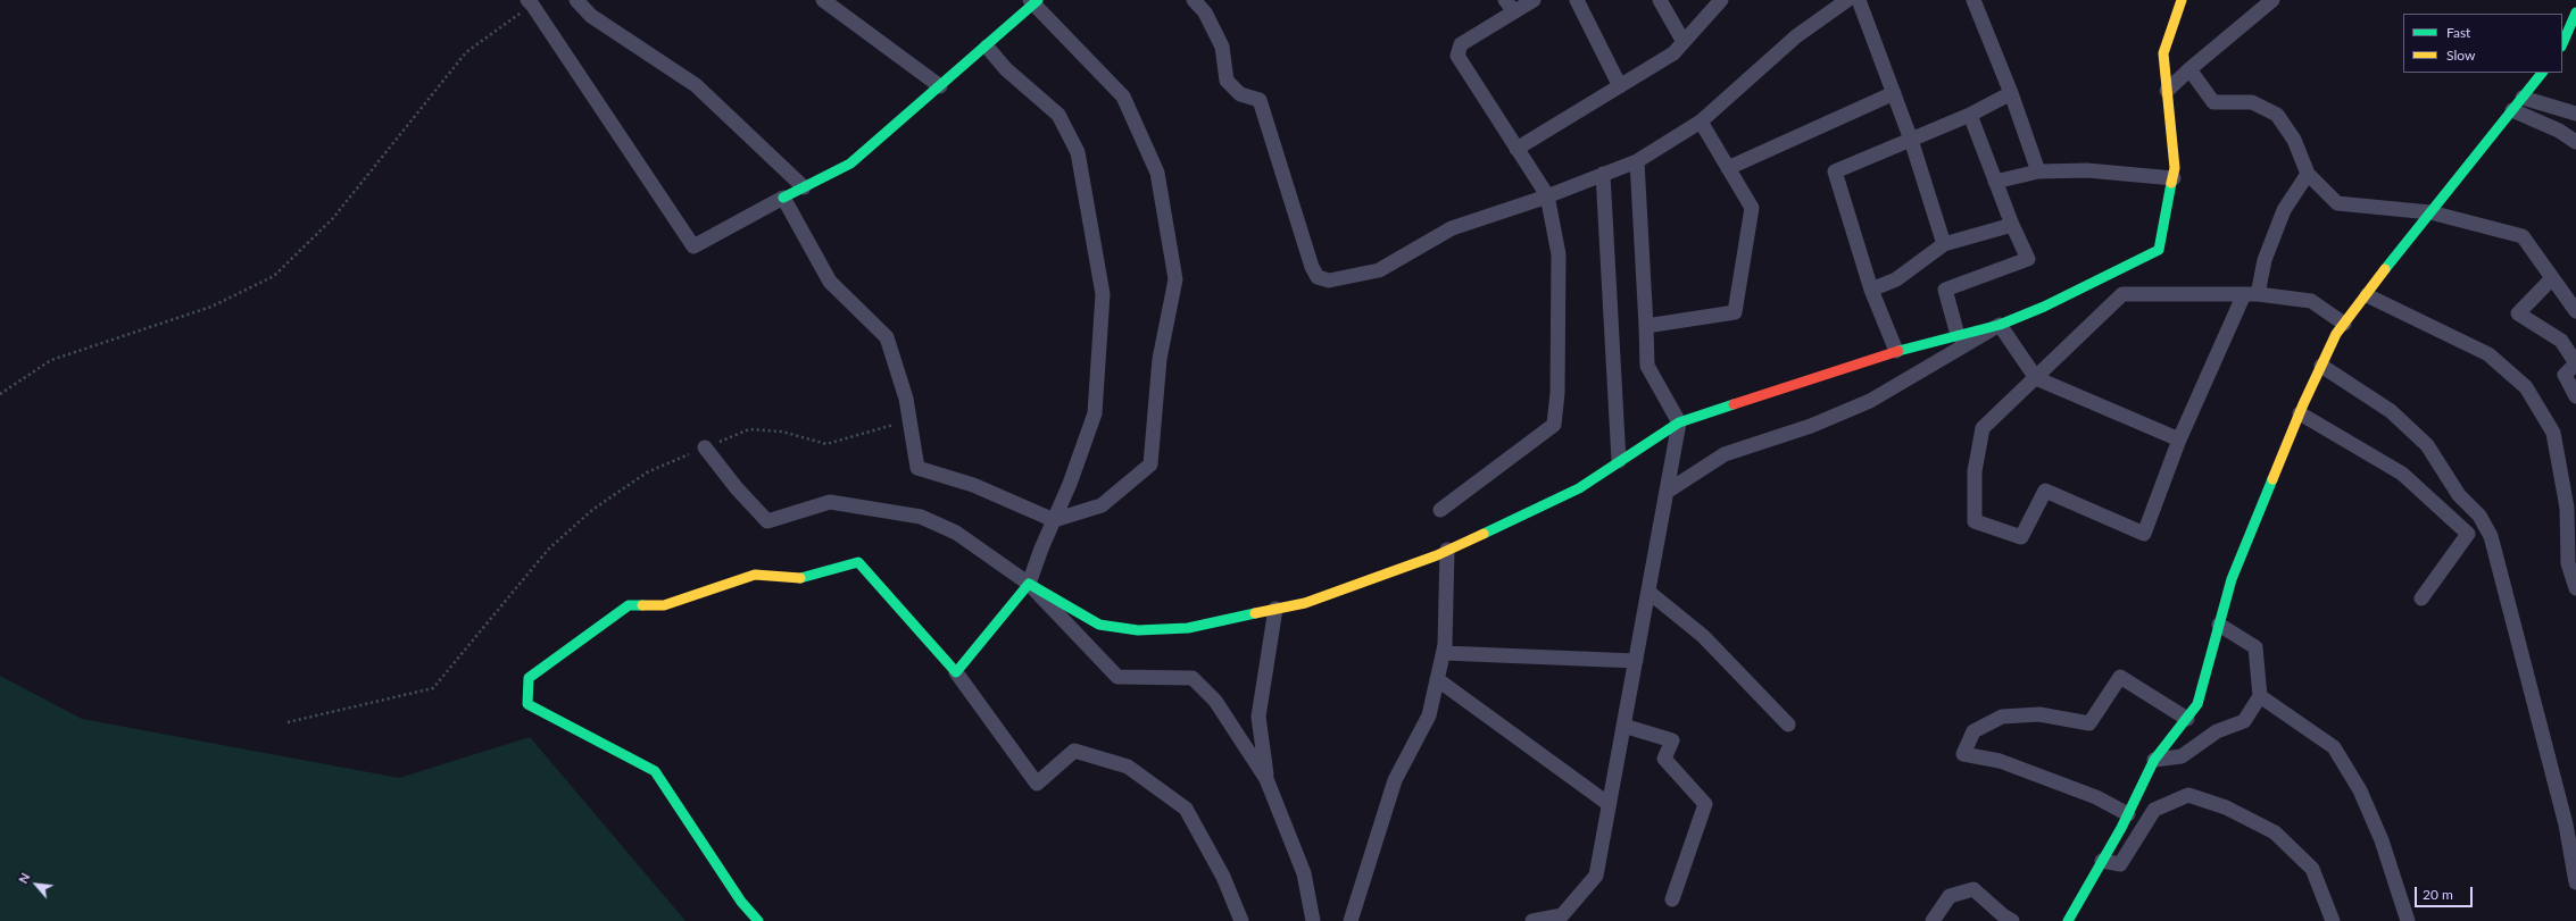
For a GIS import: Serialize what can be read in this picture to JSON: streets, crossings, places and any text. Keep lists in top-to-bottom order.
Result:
{
  "legend": ["Fast", "Slow"],
  "scale_bar": "20 m",
  "north": "top left"
}
